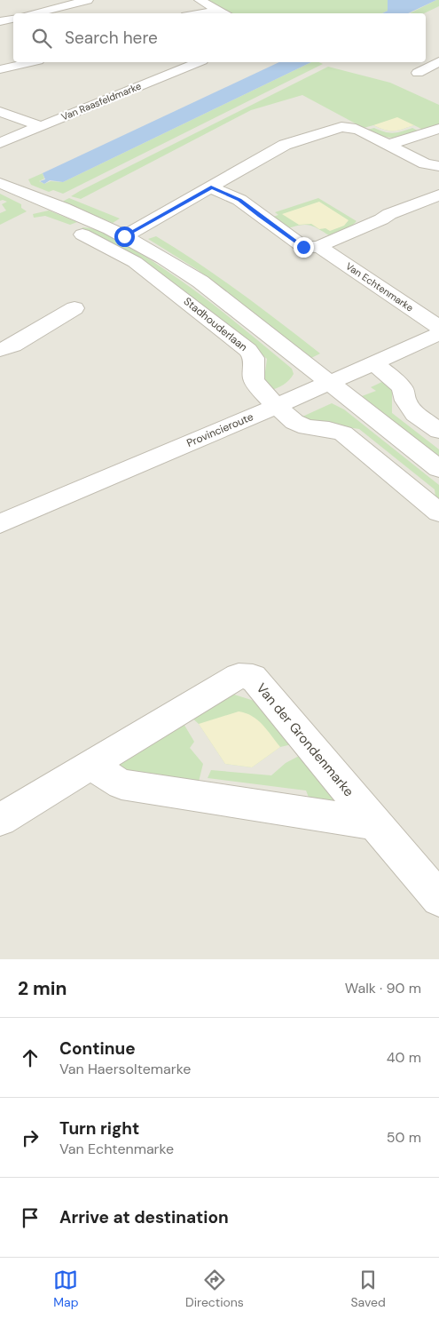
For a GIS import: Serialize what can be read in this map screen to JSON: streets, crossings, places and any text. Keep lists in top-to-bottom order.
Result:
{
  "streets": {
    "street": [
      "Van Raasfeldmarke",
      "Van Echtenmarke",
      "Stadhouderlaan",
      "Provincieroute",
      "Van der Grondenmarke"
    ]
  },
  "crossings": [
    ["Stadhouderlaan", "Provincieroute"]
  ],
  "page": {
    "search": "Search here",
    "heading": ["2 min", "Walk · 90 m"],
    "list": [
      ["Continue", "Van Haersoltemarke", "40 m"],
      ["Turn right", "Van Echtenmarke", "50 m"],
      "Arrive at destination"
    ],
    "nav": ["Map", "Directions", "Saved"]
  }
}
